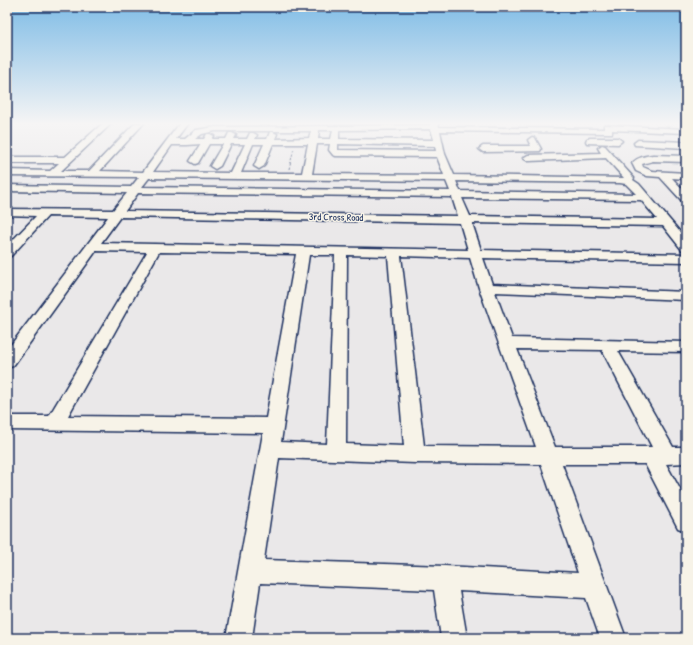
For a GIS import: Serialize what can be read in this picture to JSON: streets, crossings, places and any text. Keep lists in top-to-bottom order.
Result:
{
  "streets": {
    "street": ["3rd Cross Road"]
  }
}
